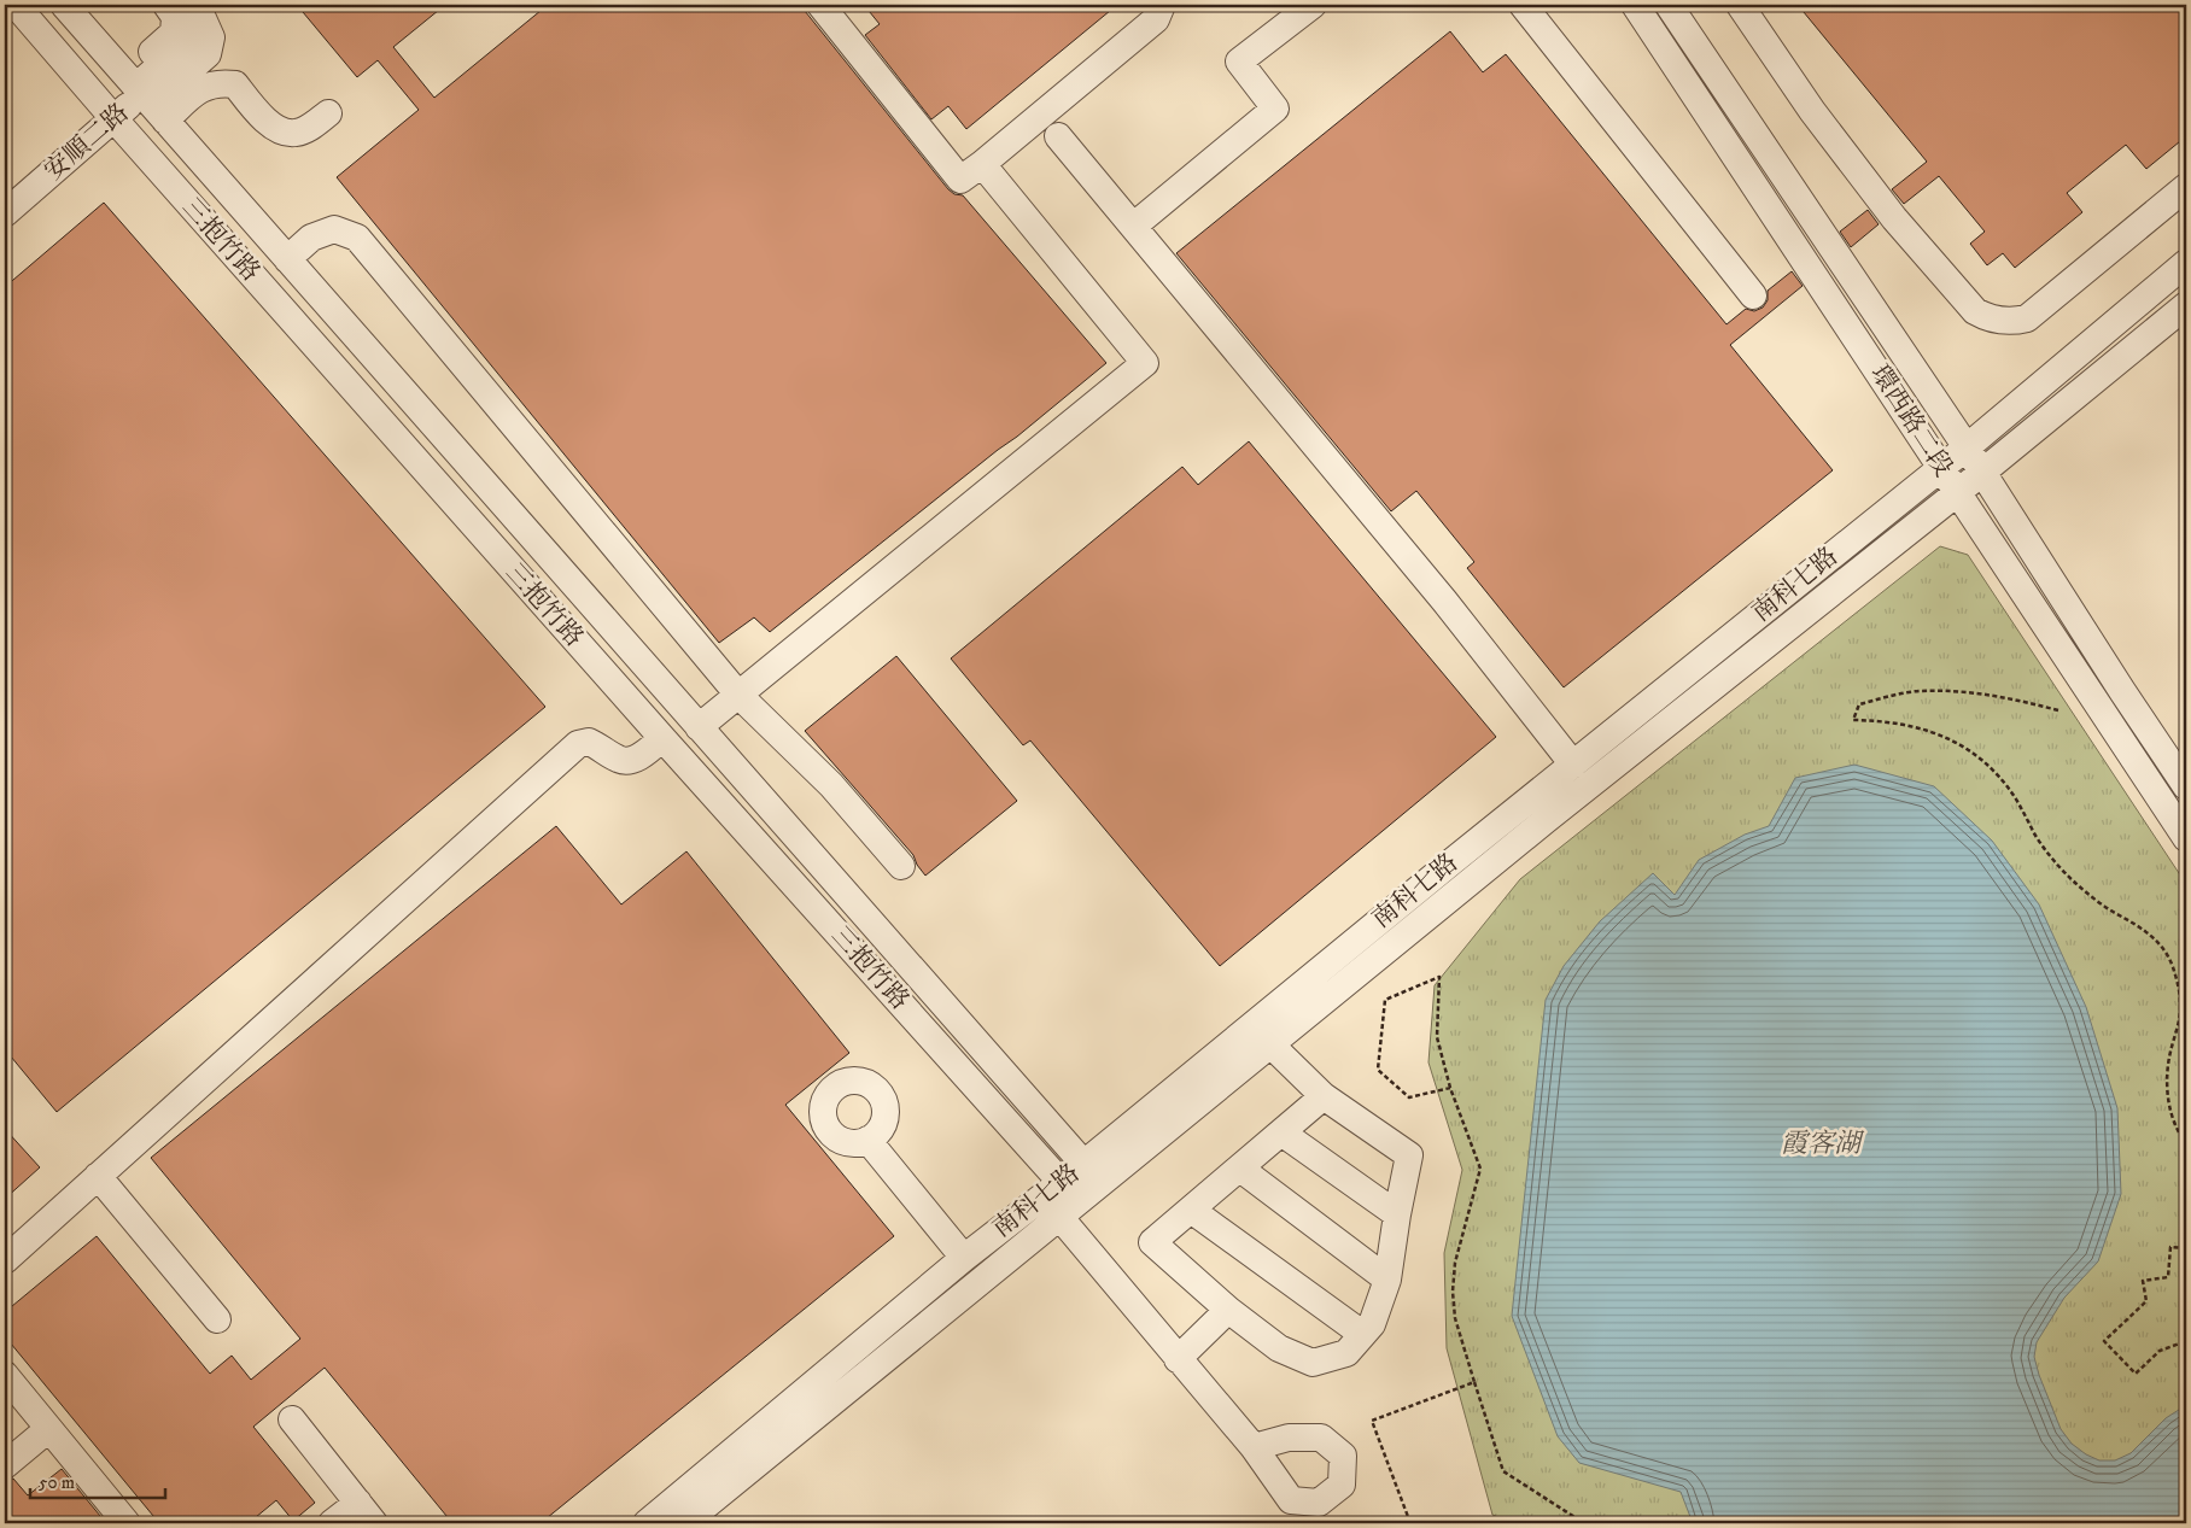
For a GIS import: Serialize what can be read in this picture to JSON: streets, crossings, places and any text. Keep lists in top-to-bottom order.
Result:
{
  "streets": {
    "street": [
      "安順二路",
      "三抱竹路",
      "環西路二段",
      "南科七路"
    ]
  },
  "crossings": [
    ["安順二路", "三抱竹路"],
    ["三抱竹路", "南科七路"],
    ["環西路二段", "南科七路"]
  ],
  "water": ["霞客湖"],
  "scale_bar": "50 m"
}
